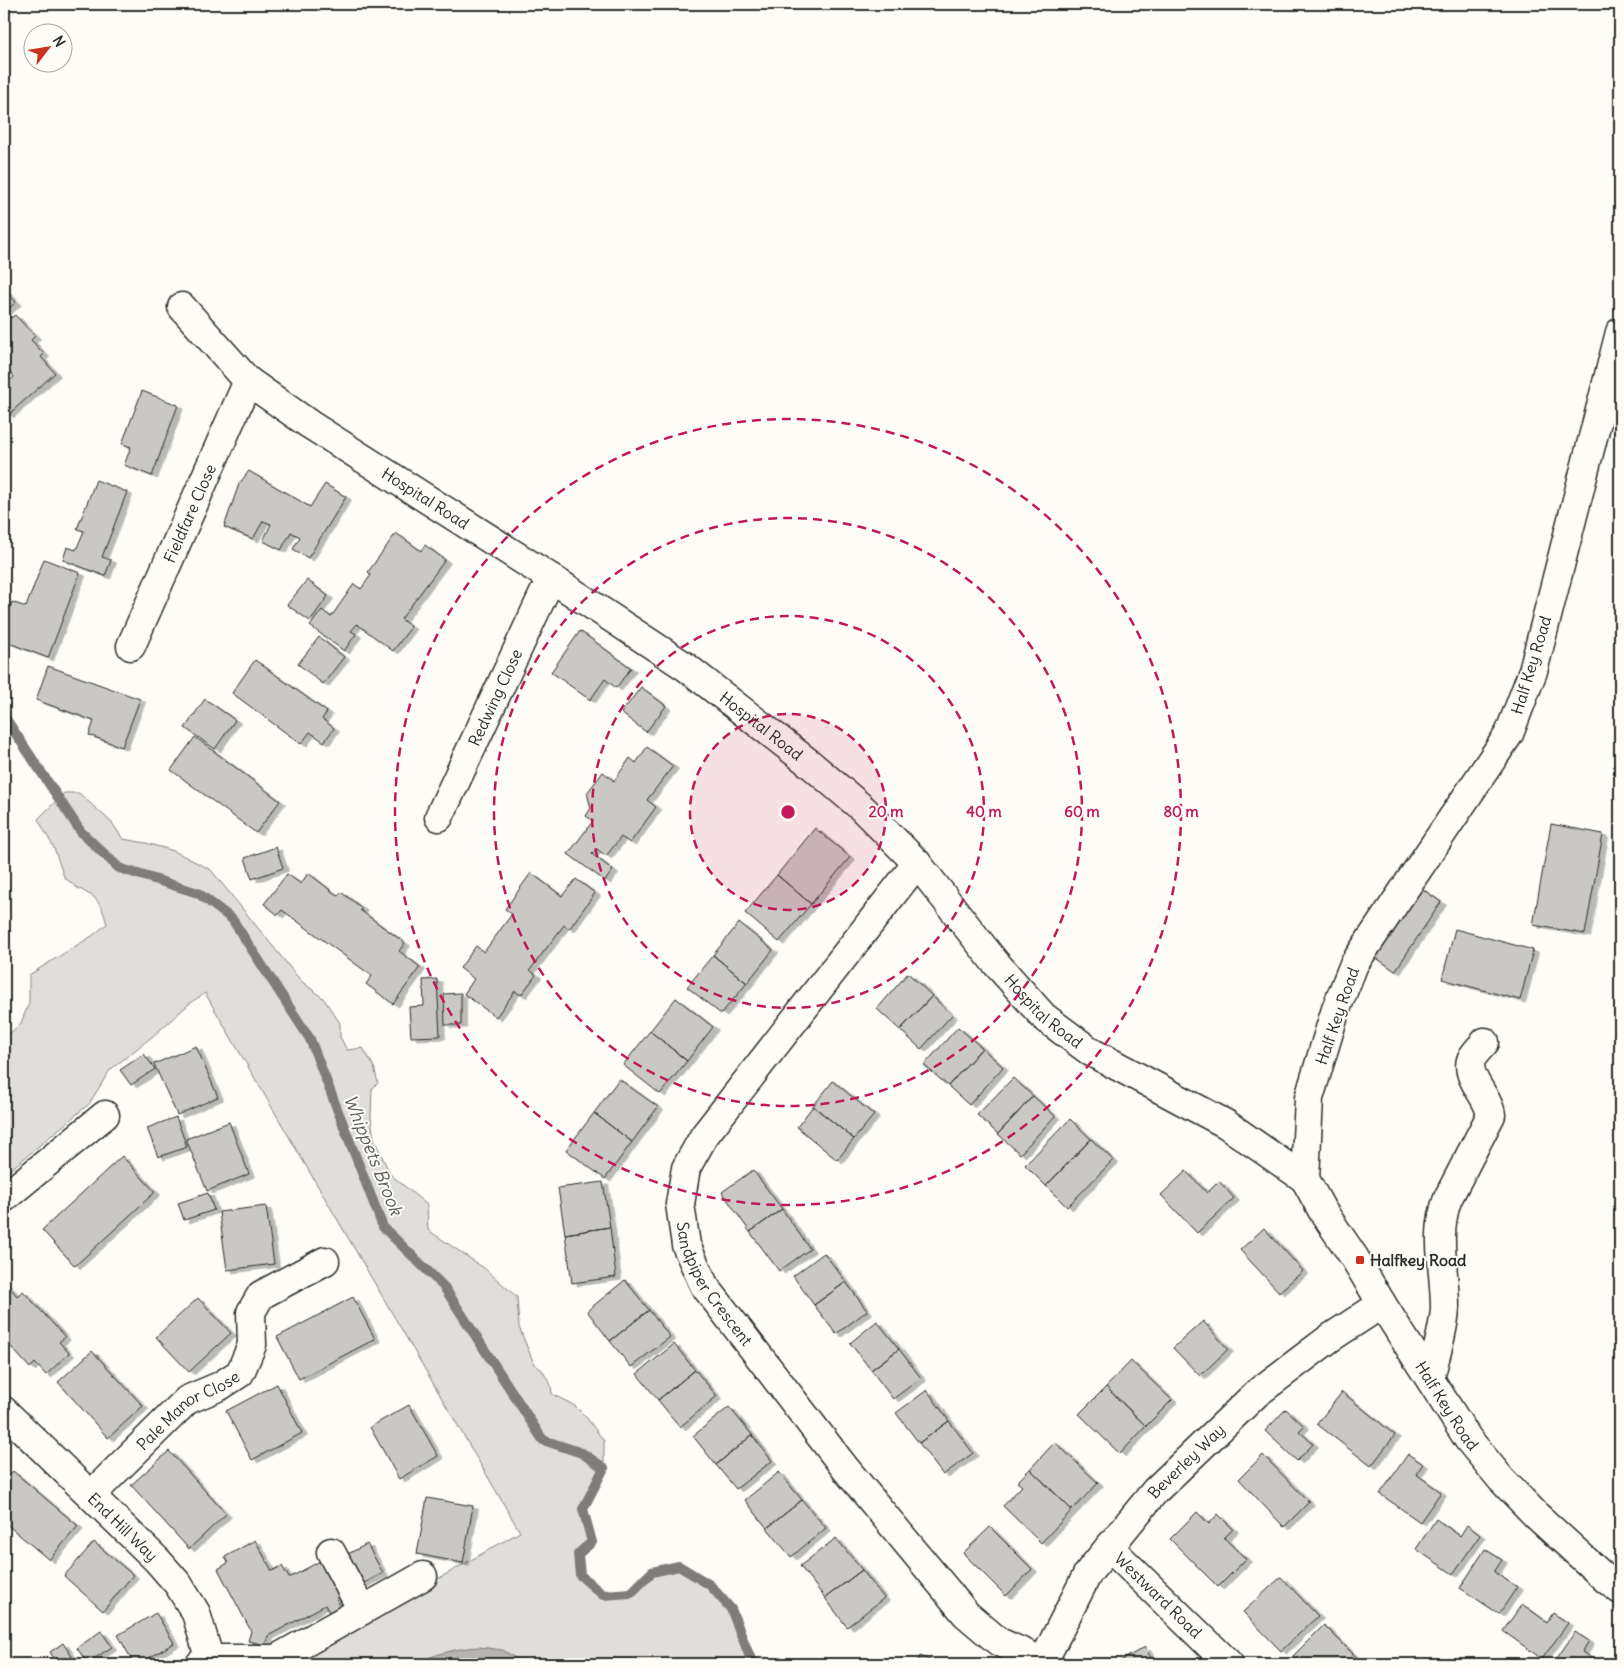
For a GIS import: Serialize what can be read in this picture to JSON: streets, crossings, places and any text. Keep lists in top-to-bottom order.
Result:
{
  "streets": {
    "street": [
      "Hospital Road",
      "Fieldfare Close",
      "Half Key Road",
      "Redwing Close",
      "Sandpiper Crescent",
      "Pale Manor Close",
      "Beverley Way",
      "End Hill Way",
      "Westward Road"
    ]
  },
  "crossings": [
    ["Hospital Road", "Fieldfare Close"],
    ["Hospital Road", "Half Key Road"],
    ["Hospital Road", "Redwing Close"],
    ["Hospital Road", "Sandpiper Crescent"],
    ["Half Key Road", "Beverley Way"],
    ["Sandpiper Crescent", "Beverley Way"],
    ["Pale Manor Close", "End Hill Way"],
    ["Beverley Way", "Westward Road"]
  ],
  "water": ["Whippets Brook"],
  "places": {
    "transit": ["Halfkey Road"]
  },
  "north": "top right",
  "rings": [
    "20 m",
    "40 m",
    "60 m",
    "80 m"
  ]
}
